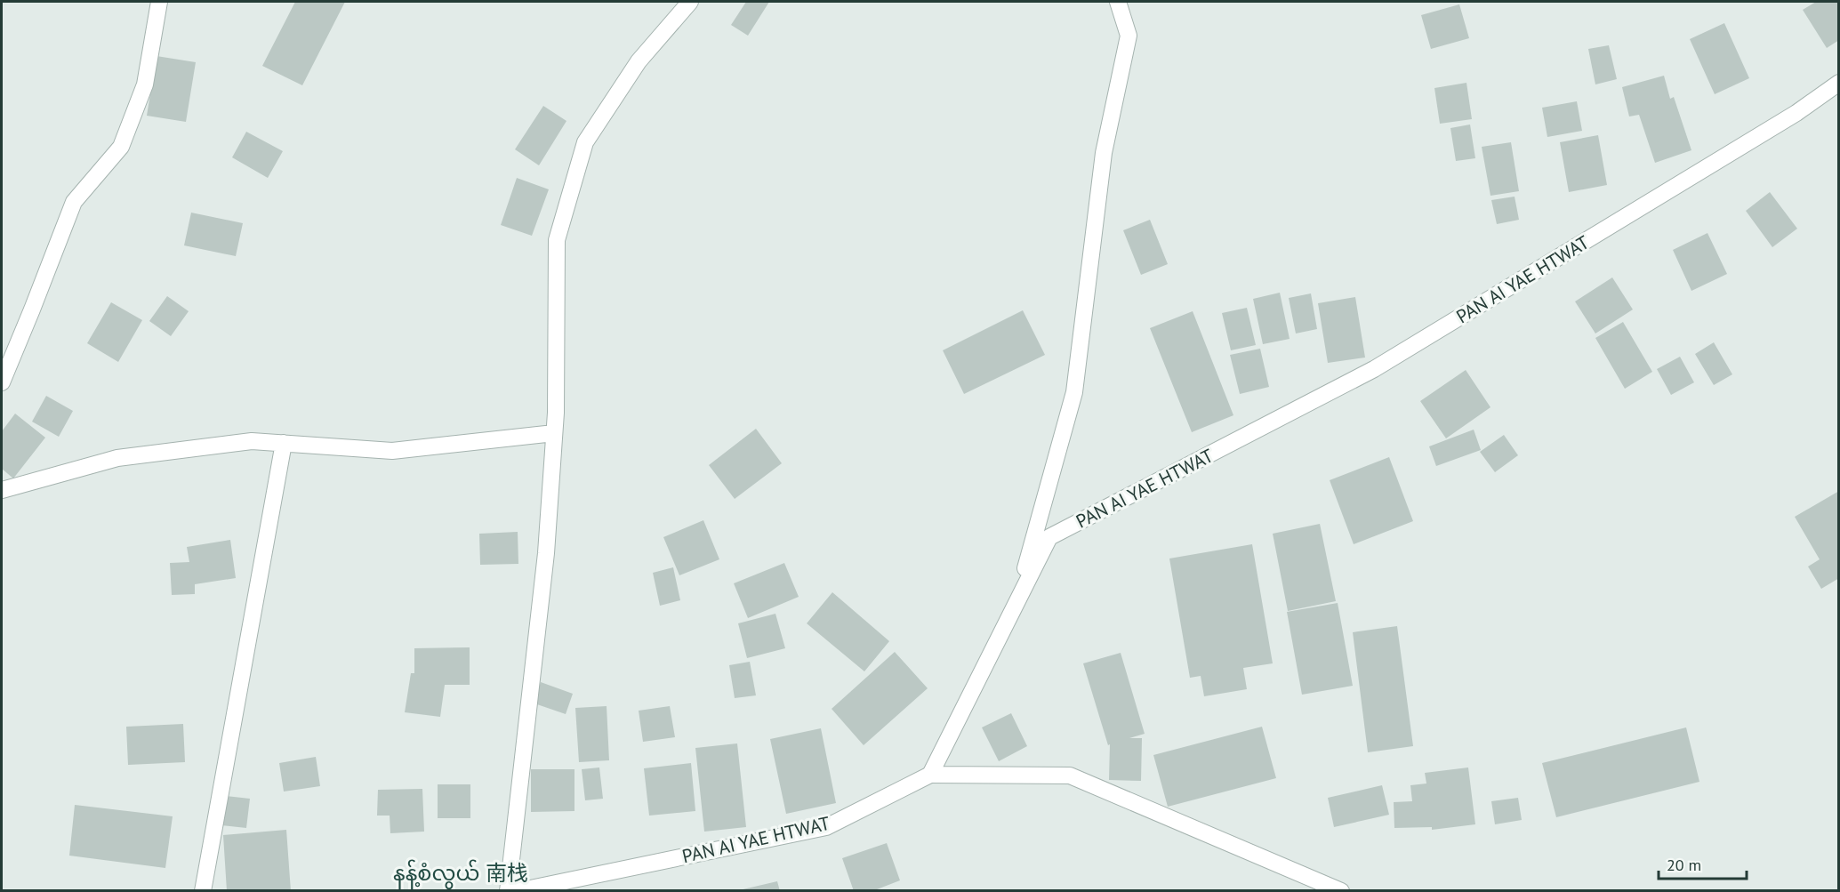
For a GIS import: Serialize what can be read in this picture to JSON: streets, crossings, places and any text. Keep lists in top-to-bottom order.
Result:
{
  "streets": {
    "street": ["PAN AI YAE HTWAT"]
  },
  "districts": ["နန့်စံလွယ် 南栈"],
  "scale_bar": "20 m"
}
